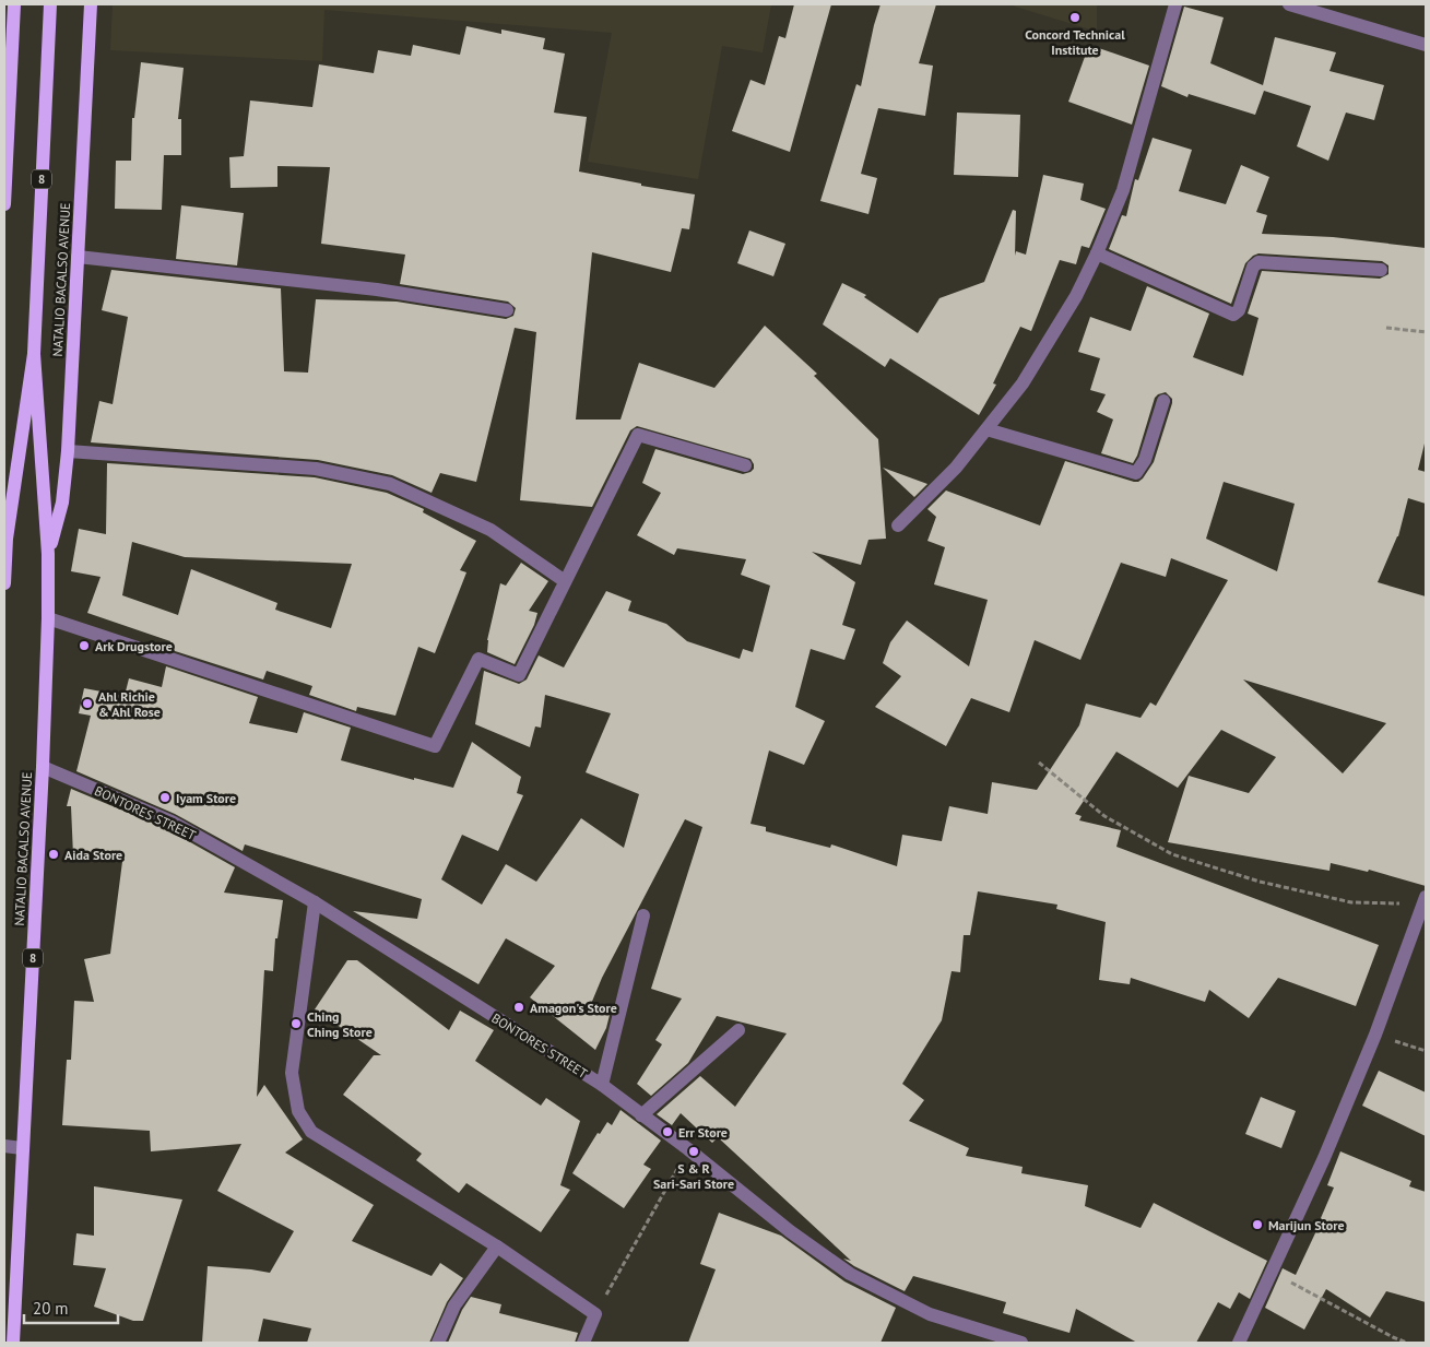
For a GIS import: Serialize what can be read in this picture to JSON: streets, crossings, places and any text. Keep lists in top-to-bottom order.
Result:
{
  "streets": {
    "main road": ["8", "NATALIO BACALSO AVENUE"],
    "street": ["BONTORES STREET"]
  },
  "crossings": [
    ["8", "NATALIO BACALSO AVENUE"],
    ["NATALIO BACALSO AVENUE", "BONTORES STREET"]
  ],
  "places": [
    "Concord Technical Institute",
    "Ark Drugstore",
    "Ahl Richie & Ahl Rose",
    "Iyam Store",
    "Aida Store",
    "Amagon's Store",
    "Ching Ching Store",
    "Err Store",
    "S & R Sari-Sari Store",
    "Marijun Store"
  ],
  "scale_bar": "20 m"
}
